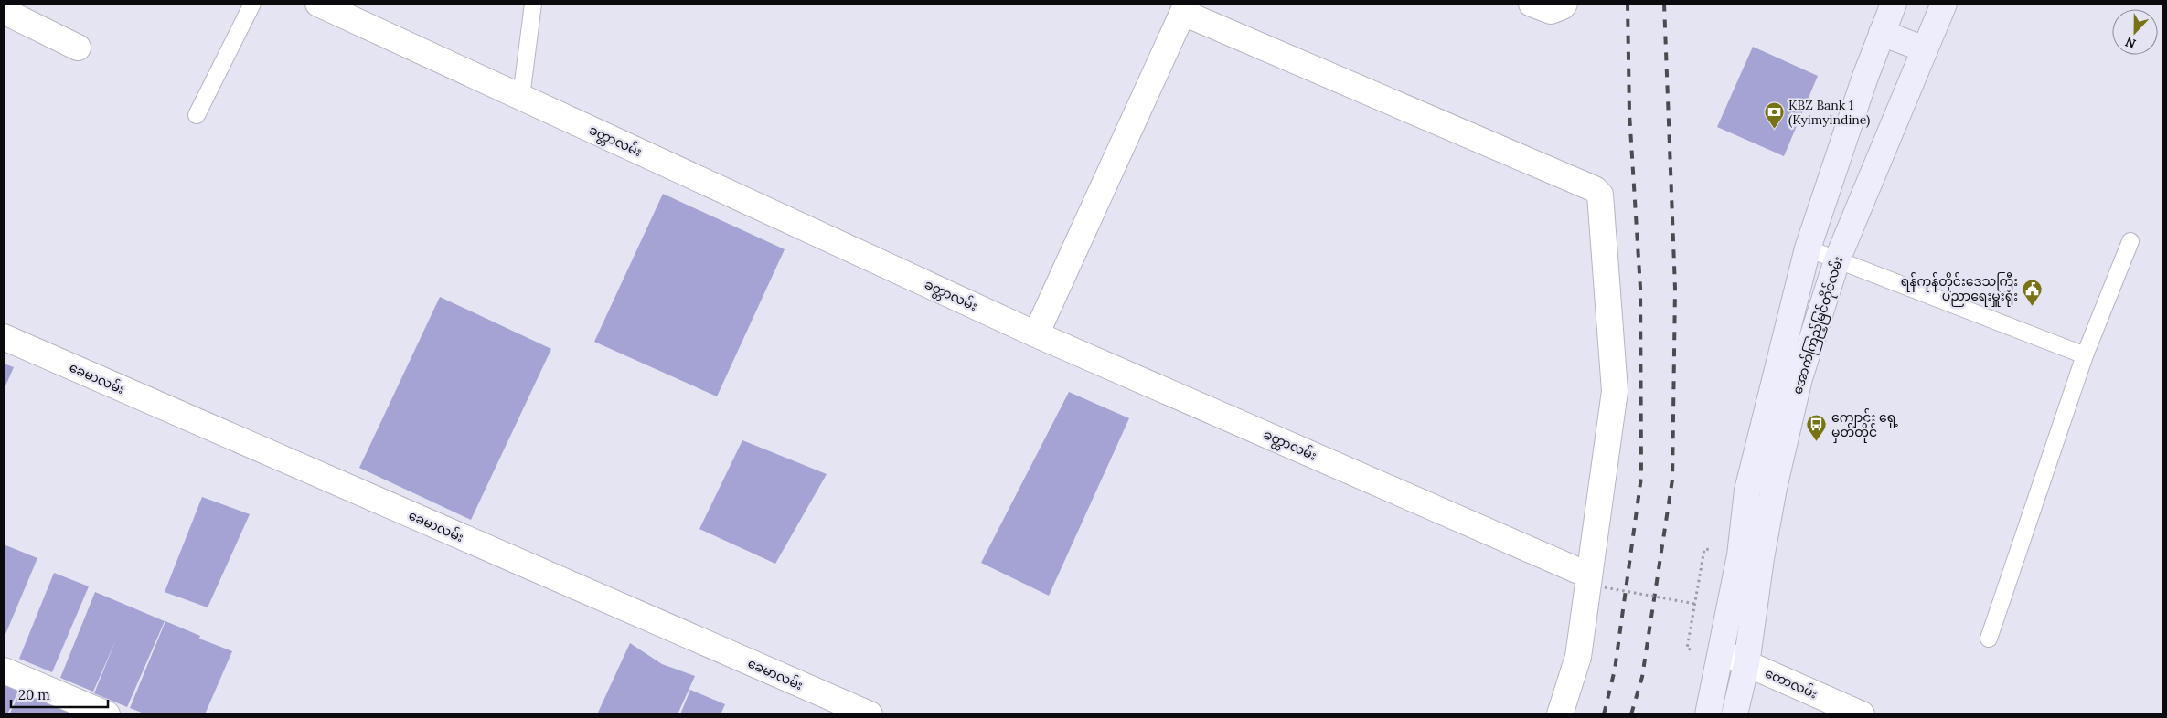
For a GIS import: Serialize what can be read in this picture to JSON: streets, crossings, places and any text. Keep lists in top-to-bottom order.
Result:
{
  "streets": {
    "main road": ["အောက်ကြည့်မြင်တိုင်လမ်း"],
    "street": ["ခတ္တာလမ်း", "ခေမာလမ်း", "တောလမ်း"]
  },
  "crossings": [
    ["အောက်ကြည့်မြင်တိုင်လမ်း", "တောလမ်း"]
  ],
  "places": {
    "bank": ["KBZ Bank 1 (Kyimyindine)"],
    "public building": ["ရန်ကုန်တိုင်းဒေသကြီး ပညာရေးမှူးရုံး"],
    "bus stop": ["ကျောင်း ရှေ့ မှတ်တိုင်"]
  },
  "scale_bar": "20 m",
  "north": "bottom"
}
